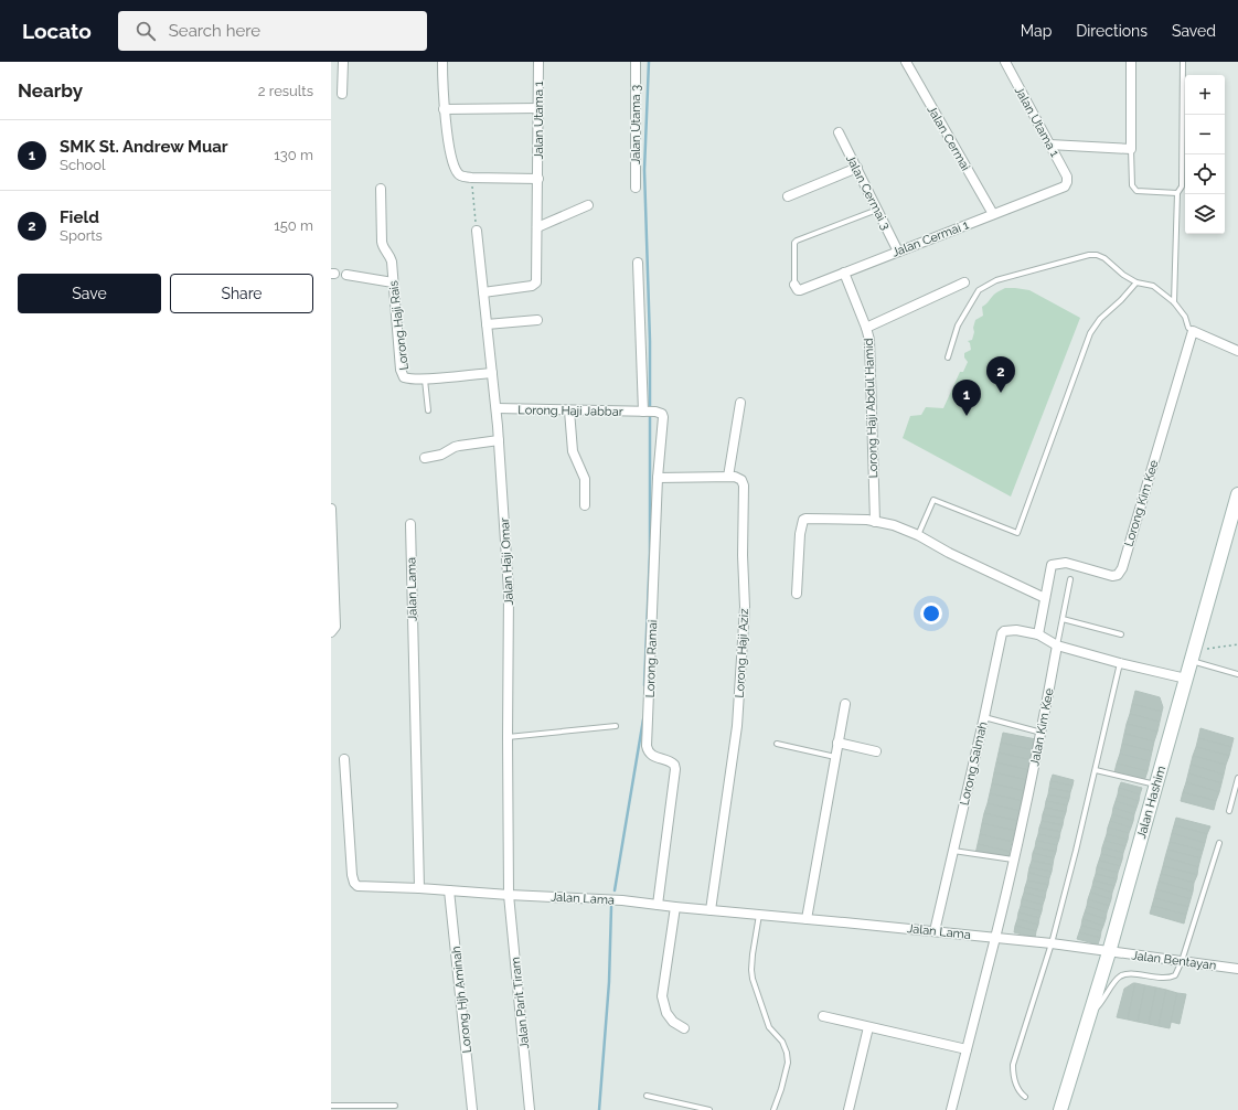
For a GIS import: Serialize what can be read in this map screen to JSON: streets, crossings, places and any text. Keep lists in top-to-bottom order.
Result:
{
  "streets": {
    "street": [
      "Jalan Utama 1",
      "Jalan Utama 3",
      "Jalan Cermai",
      "Jalan Cermai 3",
      "Jalan Cermai 1",
      "Lorong Haji Rais",
      "Lorong Haji Abdul Hamid",
      "Lorong Haji Jabbar",
      "Lorong Kim Kee",
      "Jalan Haji Omar",
      "Jalan Lama",
      "Lorong Haji Aziz",
      "Lorong Ramai",
      "Jalan Kim Kee",
      "Lorong Salmah",
      "Jalan Hashim",
      "Jalan Bentayan",
      "Lorong Hjh Aminah",
      "Jalan Parit Tiram"
    ]
  },
  "crossings": [
    ["Jalan Utama 1", "Jalan Cermai 1"],
    ["Jalan Utama 1", "Jalan Haji Omar"],
    ["Jalan Cermai", "Jalan Cermai 1"],
    ["Jalan Cermai 3", "Jalan Cermai 1"],
    ["Jalan Cermai 1", "Lorong Haji Abdul Hamid"],
    ["Lorong Haji Rais", "Jalan Haji Omar"],
    ["Lorong Haji Jabbar", "Jalan Haji Omar"],
    ["Lorong Haji Jabbar", "Lorong Ramai"],
    ["Jalan Haji Omar", "Jalan Lama"],
    ["Jalan Haji Omar", "Jalan Parit Tiram"],
    ["Jalan Lama", "Lorong Haji Aziz"],
    ["Jalan Lama", "Lorong Ramai"],
    ["Jalan Lama", "Jalan Kim Kee"],
    ["Jalan Lama", "Lorong Salmah"],
    ["Jalan Lama", "Jalan Hashim"],
    ["Jalan Lama", "Jalan Bentayan"],
    ["Jalan Lama", "Lorong Hjh Aminah"],
    ["Jalan Lama", "Jalan Parit Tiram"],
    ["Jalan Hashim", "Jalan Bentayan"]
  ],
  "page": {
    "header": "Locato",
    "search": "Search here",
    "nav": ["Map", "Directions", "Saved"],
    "heading": ["Nearby", "2 results"],
    "map_buttons": ["+", "−"],
    "list": [
      {
        "mark": "1",
        "name": "SMK St. Andrew Muar",
        "note": "School",
        "value": "130 m"
      },
      {
        "mark": "2",
        "name": "Field",
        "note": "Sports",
        "value": "150 m"
      }
    ],
    "buttons": ["Save", "Share"],
    "pins": ["2", "1"]
  }
}
